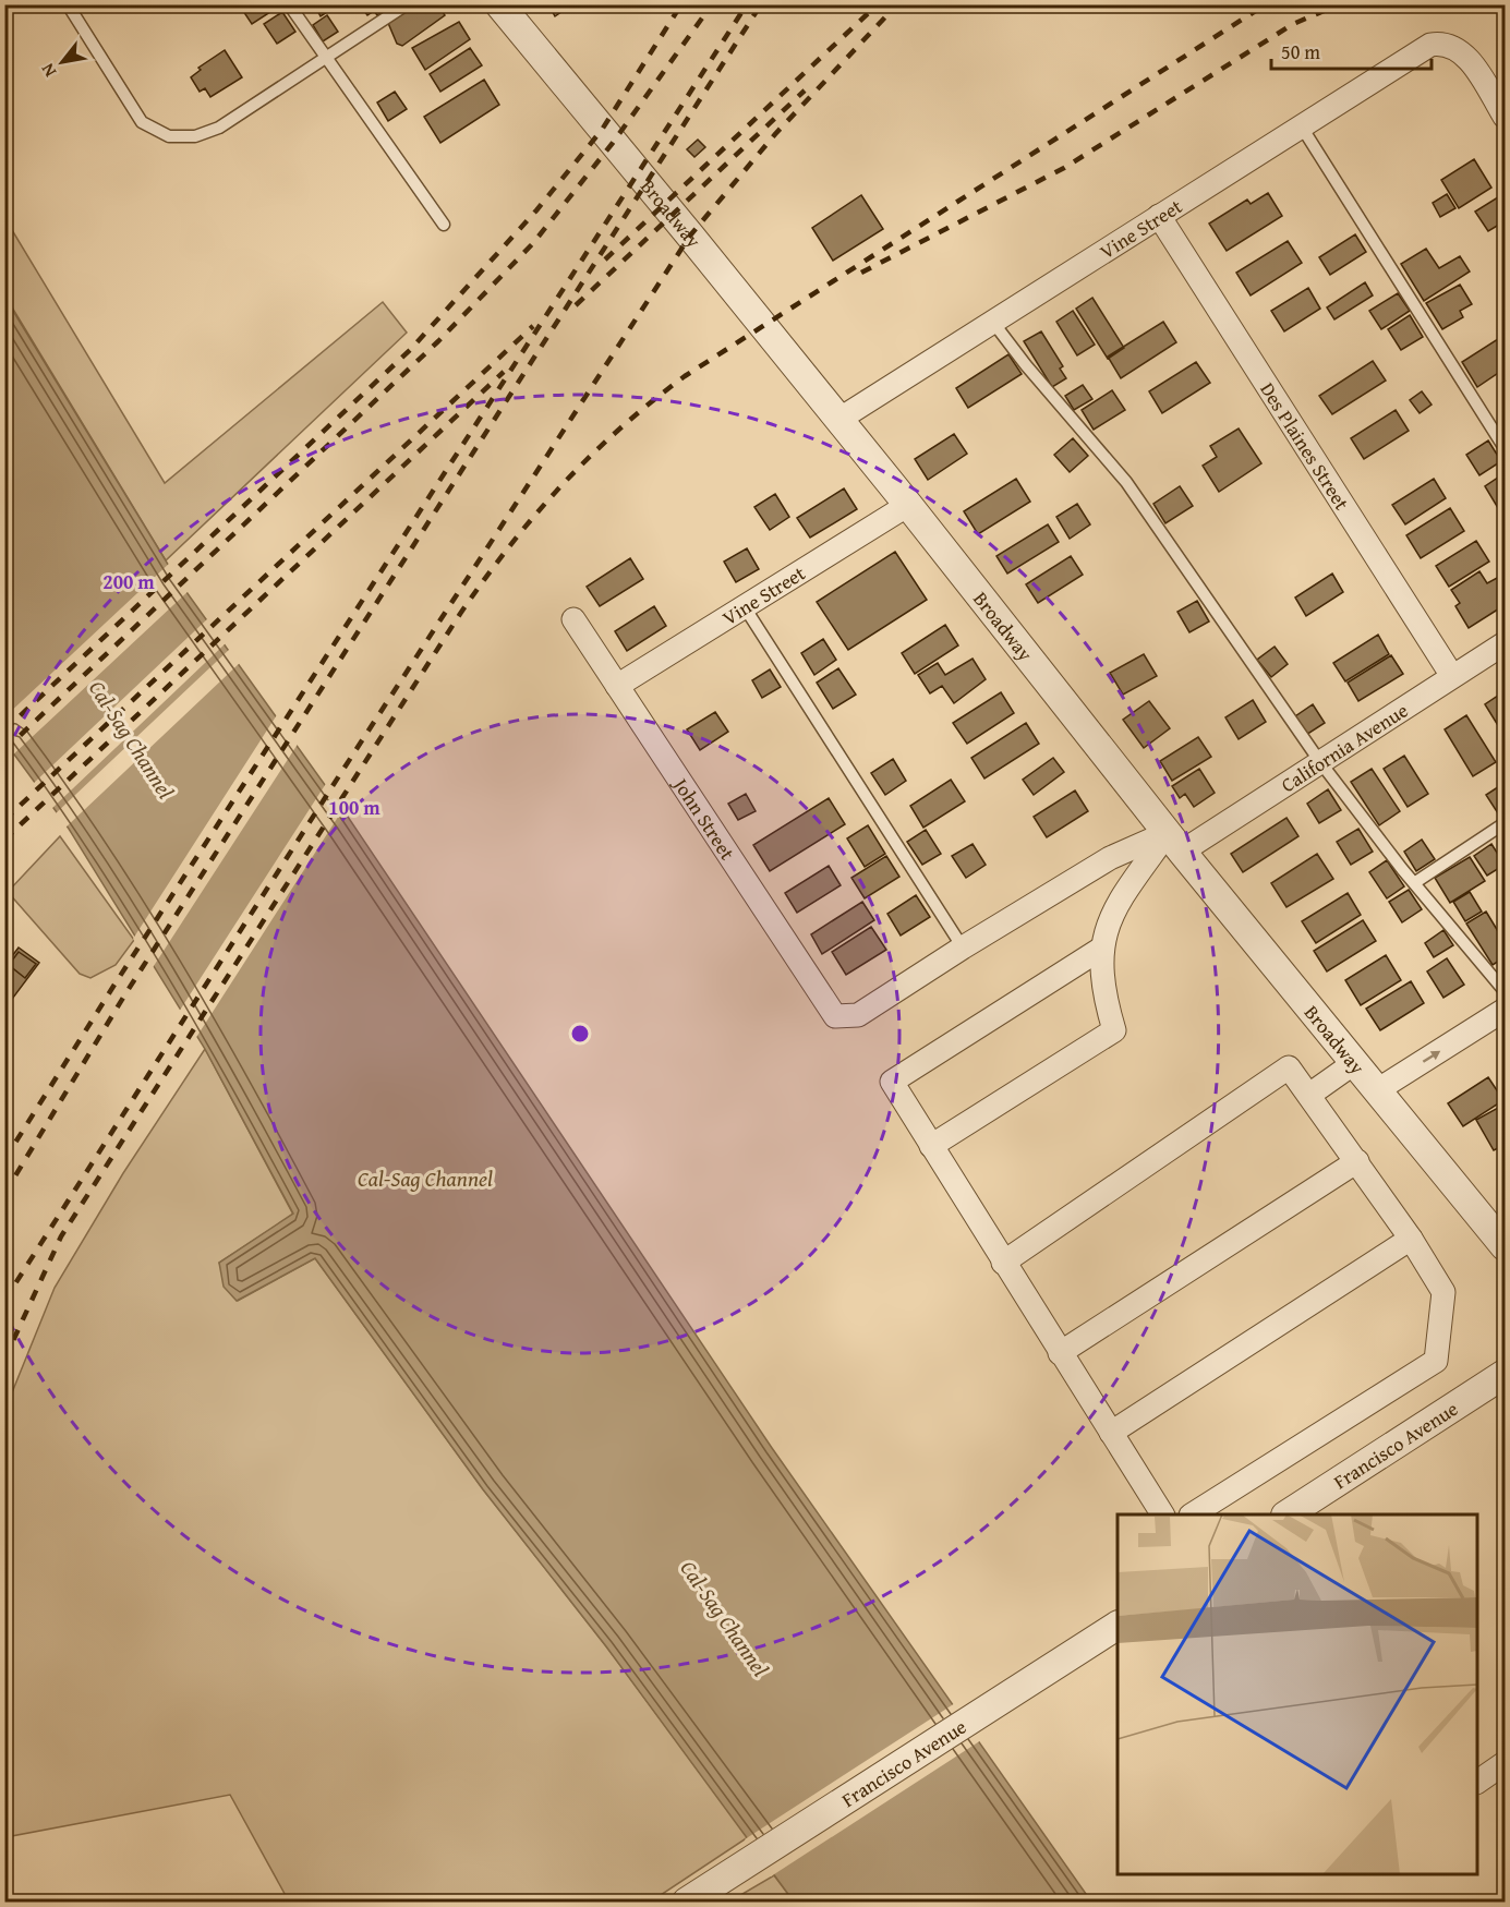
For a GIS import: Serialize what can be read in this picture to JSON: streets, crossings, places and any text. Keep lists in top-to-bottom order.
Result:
{
  "streets": {
    "street": [
      "Broadway",
      "Vine Street",
      "Des Plaines Street",
      "California Avenue",
      "John Street",
      "Francisco Avenue"
    ]
  },
  "crossings": [
    ["Broadway", "Vine Street"],
    ["Broadway", "California Avenue"],
    ["Vine Street", "Des Plaines Street"],
    ["Vine Street", "John Street"],
    ["Des Plaines Street", "California Avenue"],
    ["California Avenue", "John Street"]
  ],
  "water": ["Cal-Sag Channel"],
  "scale_bar": "50 m",
  "north": "bottom left",
  "rings": ["200 m", "100 m"]
}
